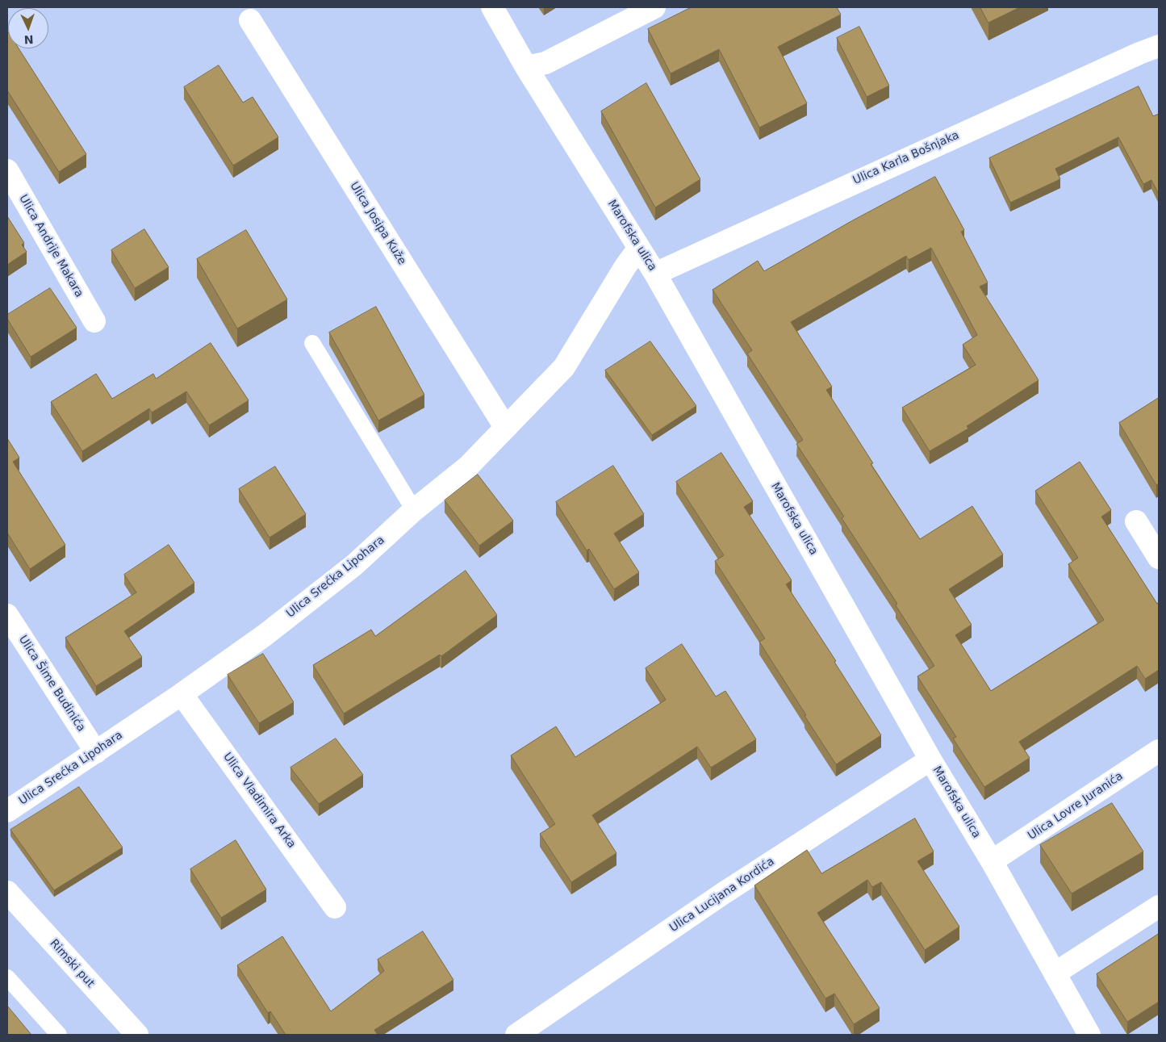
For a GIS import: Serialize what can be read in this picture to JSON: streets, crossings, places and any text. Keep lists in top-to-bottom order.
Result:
{
  "streets": {
    "street": [
      "Ulica Karla Bošnjaka",
      "Ulica Josipa Kuže",
      "Marofska ulica",
      "Ulica Andrije Makara",
      "Ulica Srećka Lipohara",
      "Ulica Šime Budinića",
      "Ulica Vladimira Arka",
      "Ulica Lovre Juranića",
      "Ulica Lucijana Kordića",
      "Rimski put"
    ]
  },
  "crossings": [
    ["Ulica Karla Bošnjaka", "Marofska ulica"],
    ["Ulica Josipa Kuže", "Ulica Srećka Lipohara"],
    ["Marofska ulica", "Ulica Srećka Lipohara"],
    ["Marofska ulica", "Ulica Lovre Juranića"],
    ["Marofska ulica", "Ulica Lucijana Kordića"],
    ["Ulica Srećka Lipohara", "Ulica Šime Budinića"],
    ["Ulica Srećka Lipohara", "Ulica Vladimira Arka"]
  ],
  "north": "bottom"
}
